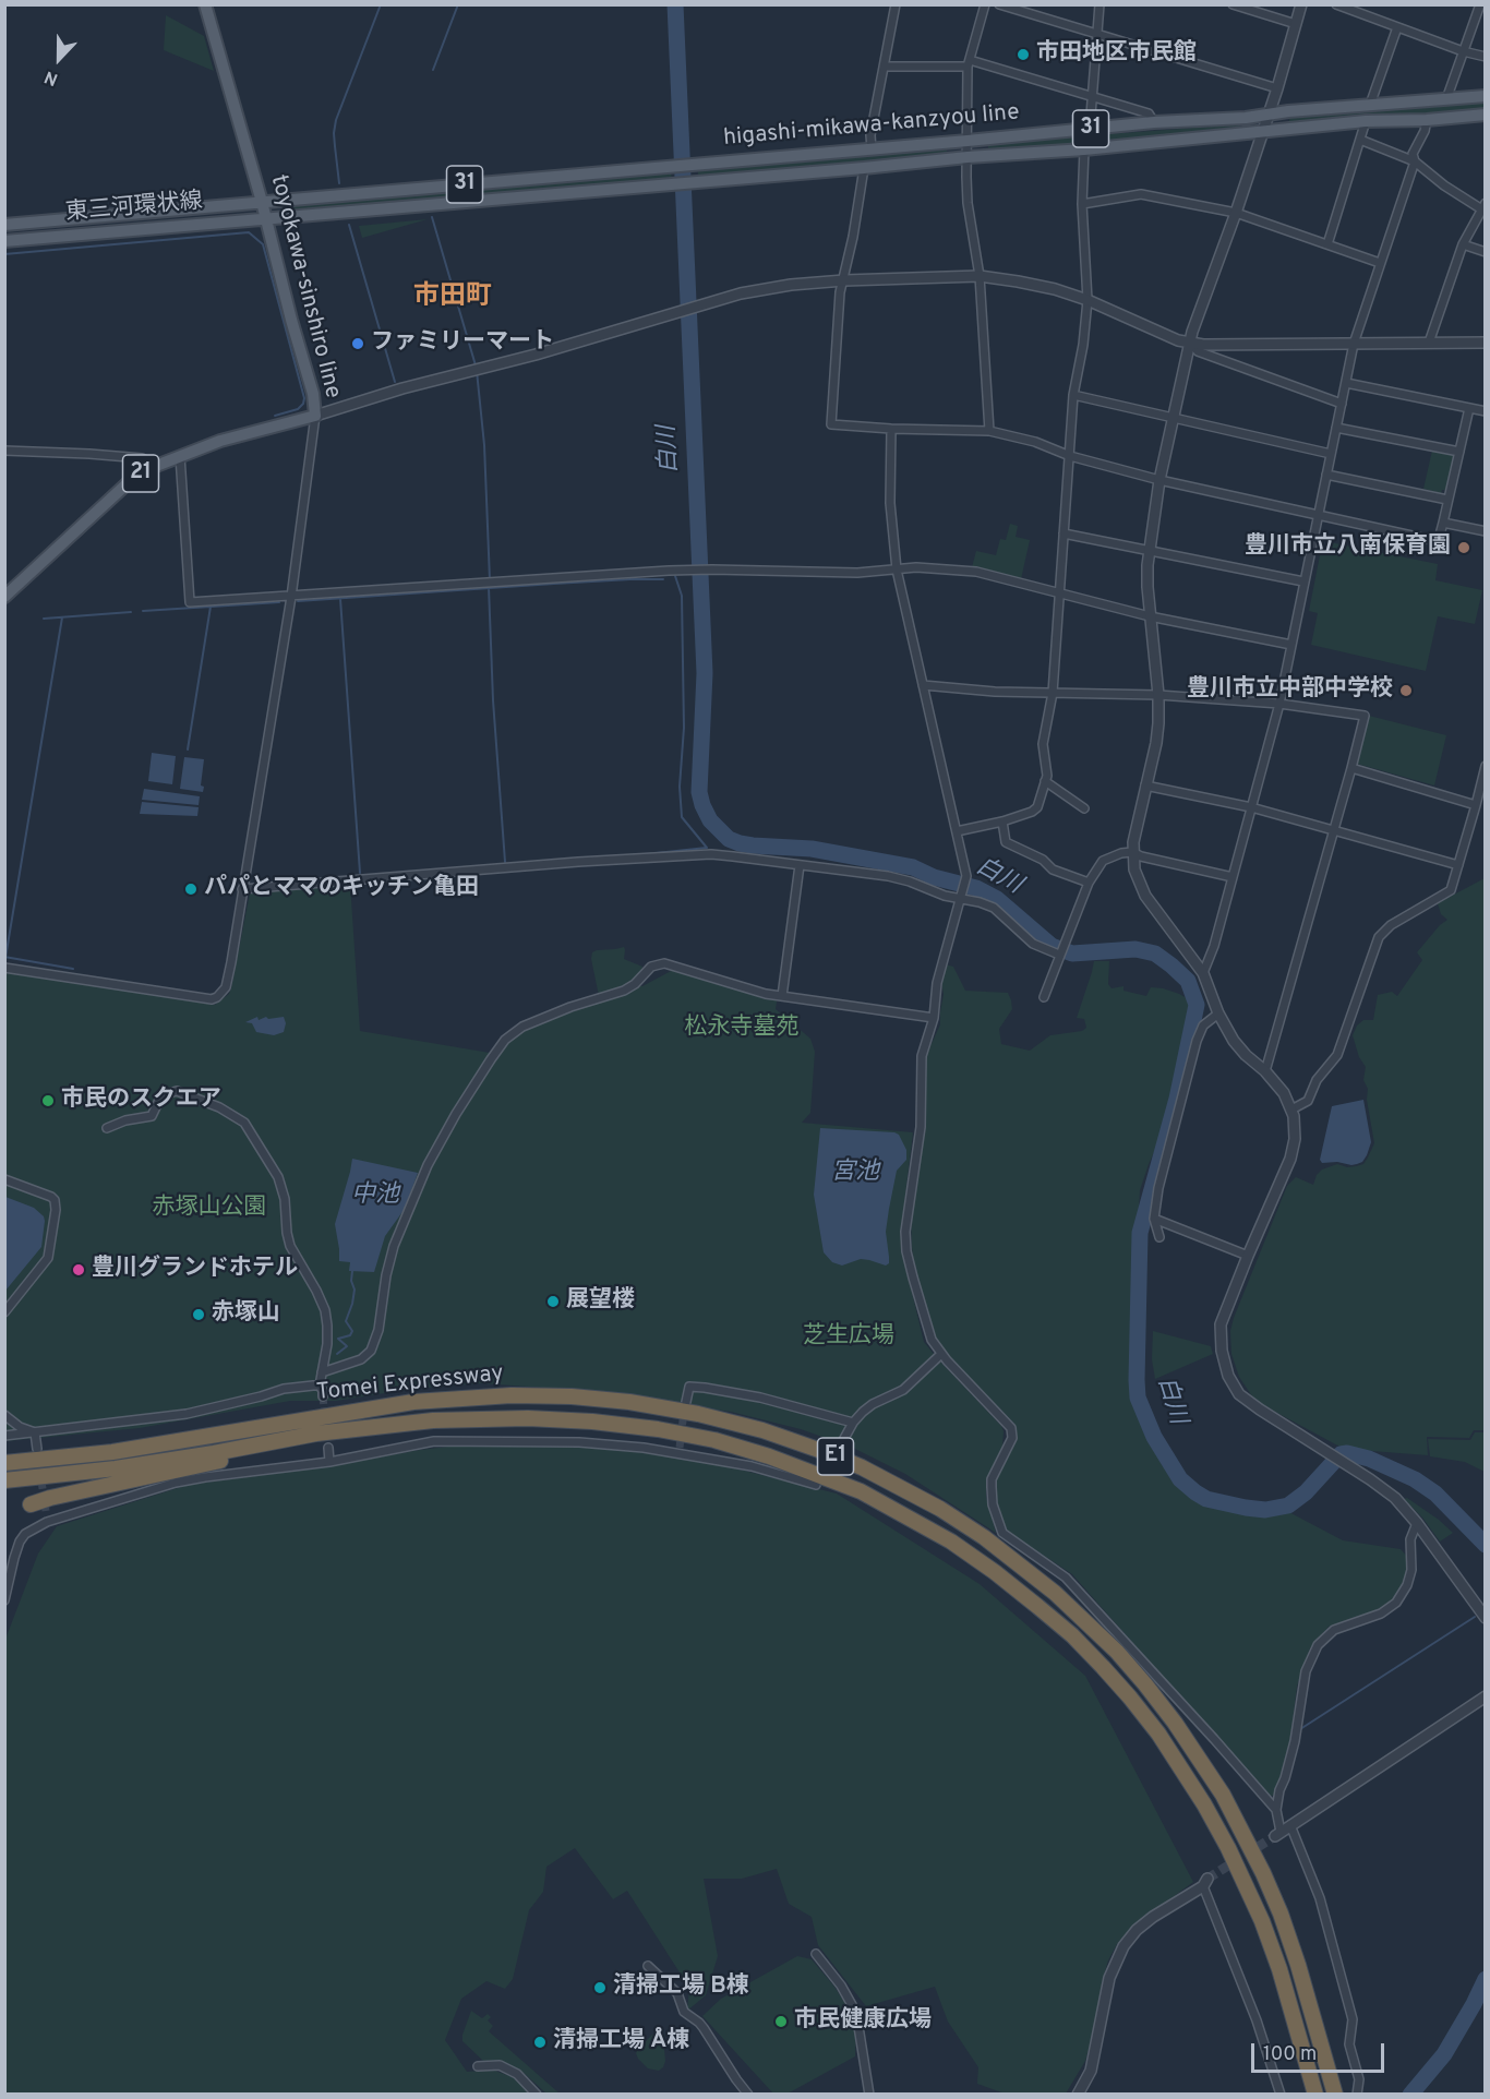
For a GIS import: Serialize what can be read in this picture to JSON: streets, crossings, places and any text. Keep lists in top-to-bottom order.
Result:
{
  "streets": {
    "highway": ["Tomei Expressway", "E1"],
    "main road": [
      "higashi-mikawa-kanzyou line",
      "31",
      "東三河環状線",
      "toyokawa-sinshiro line",
      "21"
    ]
  },
  "crossings": [
    ["higashi-mikawa-kanzyou line", "東三河環状線"],
    ["higashi-mikawa-kanzyou line", "toyokawa-sinshiro line"],
    ["東三河環状線", "toyokawa-sinshiro line"]
  ],
  "districts": ["市田町"],
  "water": ["白川", "宮池", "中池"],
  "parks": ["松永寺墓苑", "赤塚山公園", "芝生広場"],
  "places": [
    "市田地区市民館",
    "ファミリーマート",
    "豊川市立八南保育園",
    "豊川市立中部中学校",
    "パパとママのキッチン亀田",
    "市民のスクエア",
    "豊川グランドホテル",
    "展望楼",
    "赤塚山",
    "清掃工場 B棟",
    "市民健康広場",
    "清掃工場 Å棟"
  ],
  "scale_bar": "100 m",
  "north": "bottom"
}
